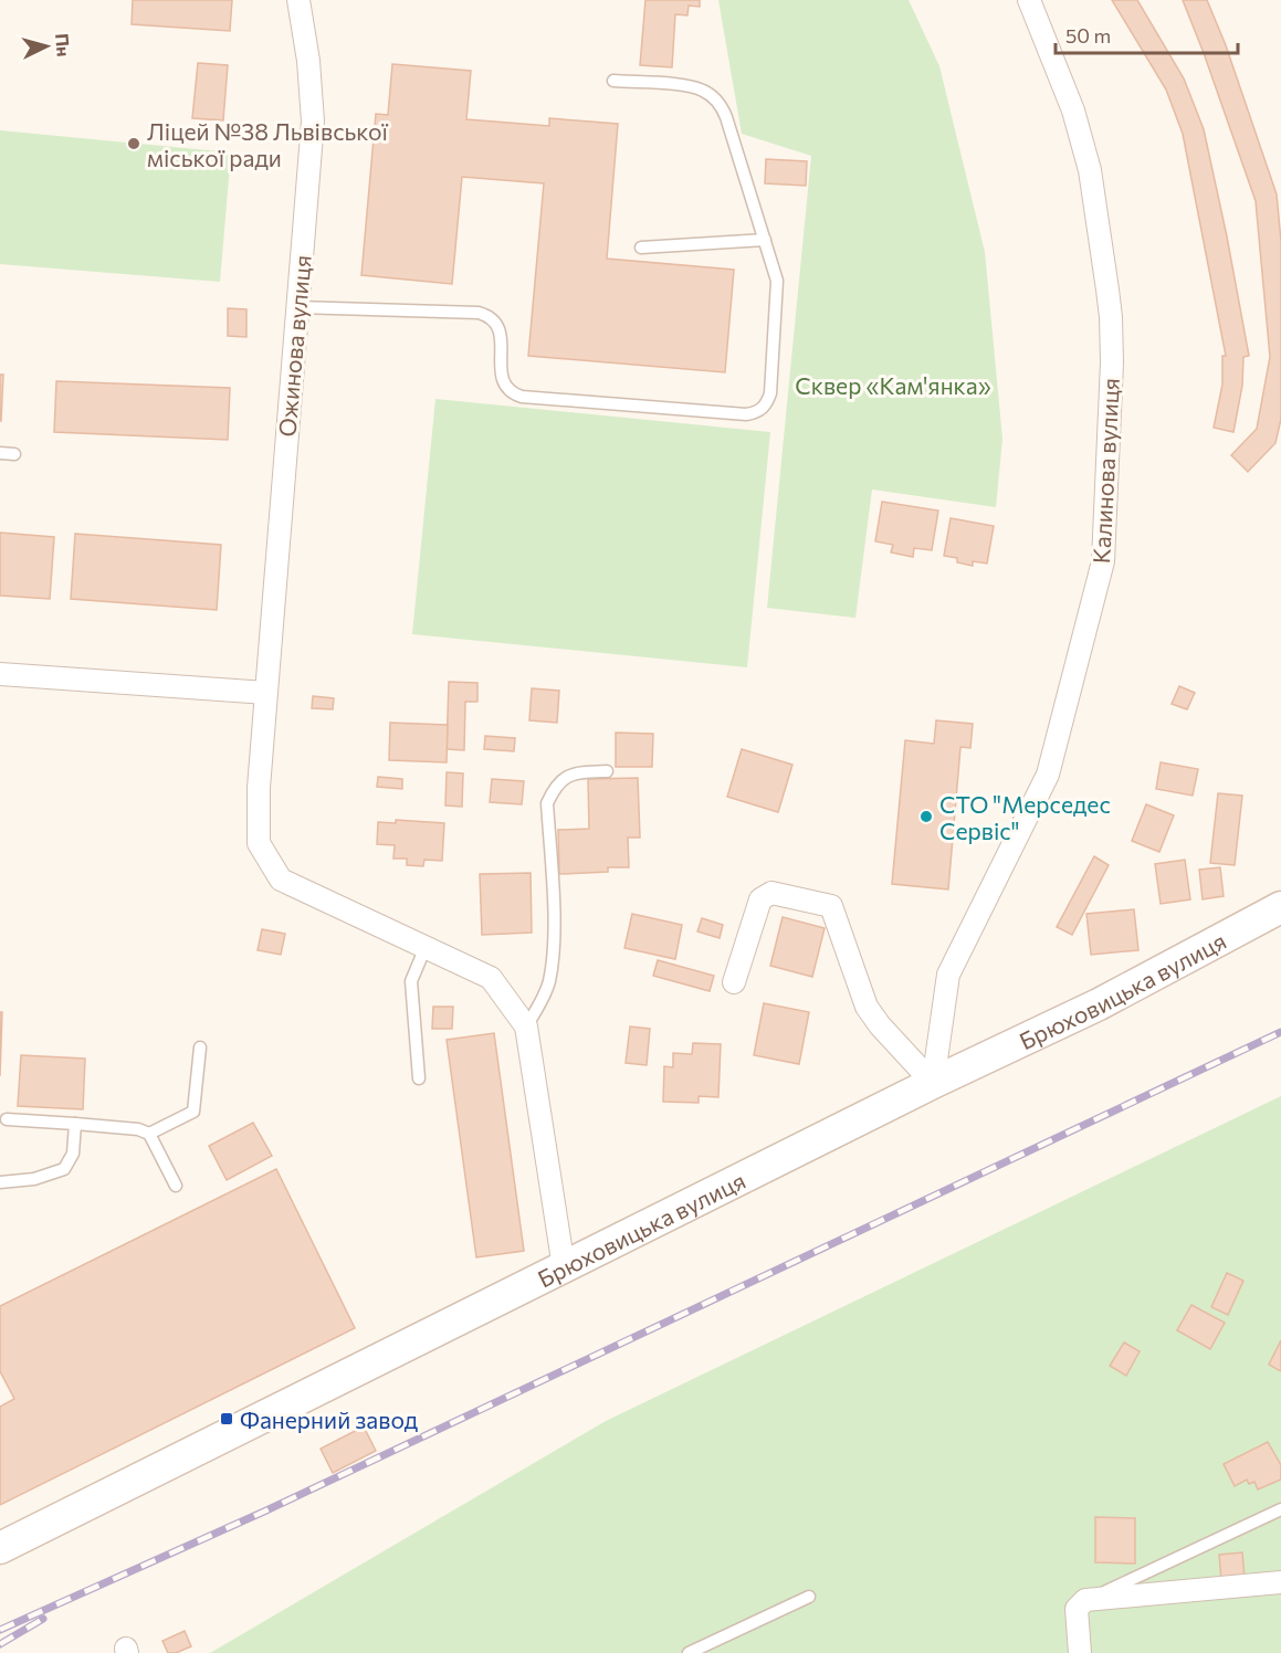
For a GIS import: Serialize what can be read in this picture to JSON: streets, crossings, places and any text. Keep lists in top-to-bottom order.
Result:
{
  "streets": {
    "main road": ["Брюховицька вулиця"],
    "street": ["Ожинова вулиця", "Калинова вулиця"]
  },
  "crossings": [
    ["Калинова вулиця", "Брюховицька вулиця"]
  ],
  "parks": ["Сквер «Кам'янка»"],
  "places": {
    "other": ["Ліцей №38 Львівської міської ради", "СТО \"Мерседес Сервіс\""],
    "transit": ["Фанерний завод"]
  },
  "scale_bar": "50 m",
  "north": "right"
}
